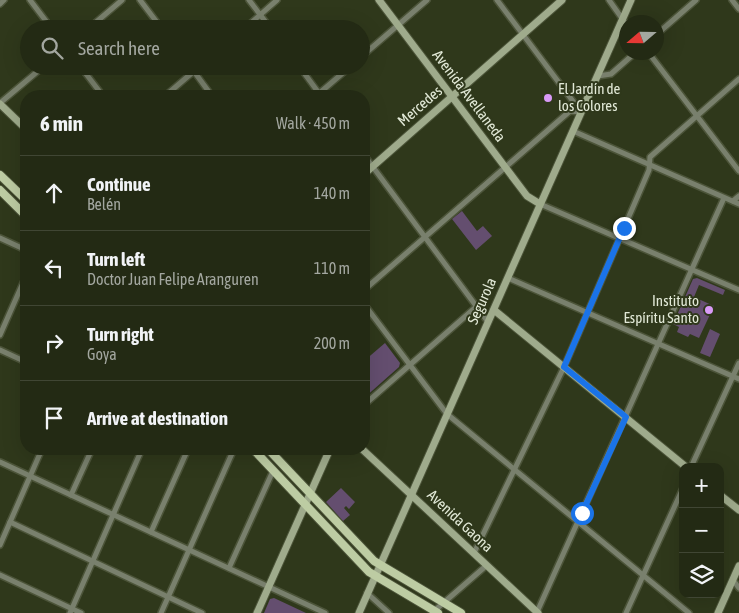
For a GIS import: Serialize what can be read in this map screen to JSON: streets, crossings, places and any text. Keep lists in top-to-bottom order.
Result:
{
  "streets": {
    "street": [
      "Avenida Avellaneda",
      "Mercedes",
      "Segurola",
      "Avenida Gaona"
    ]
  },
  "crossings": [
    ["Avenida Avellaneda", "Mercedes"],
    ["Avenida Avellaneda", "Segurola"],
    ["Segurola", "Avenida Gaona"]
  ],
  "places": ["El Jardín de los Colores", "Instituto Espíritu Santo"],
  "north": "left",
  "page": {
    "search": "Search here",
    "heading": ["6 min", "Walk · 450 m"],
    "list": [
      ["Continue", "Belén", "140 m"],
      ["Turn left", "Doctor Juan Felipe Aranguren", "110 m"],
      ["Turn right", "Goya", "200 m"],
      "Arrive at destination"
    ],
    "map_buttons": ["+", "−"]
  }
}
